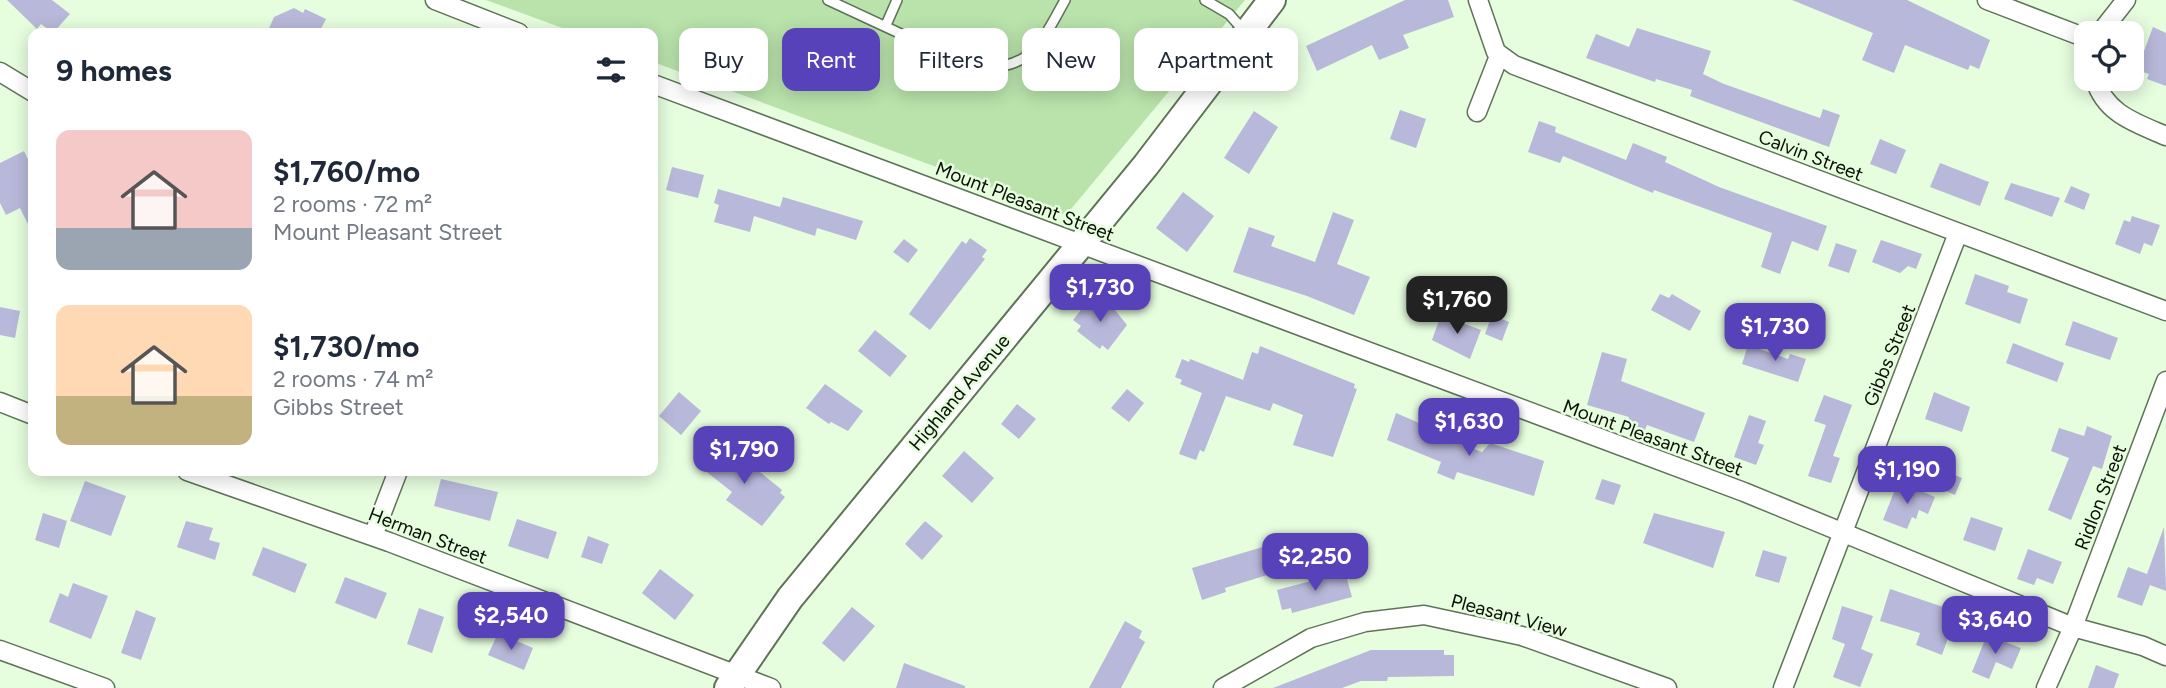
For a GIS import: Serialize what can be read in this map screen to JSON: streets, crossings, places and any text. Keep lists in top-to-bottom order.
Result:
{
  "streets": {
    "main road": ["Highland Avenue"],
    "street": [
      "Calvin Street",
      "Mount Pleasant Street",
      "Gibbs Street",
      "Ridlon Street",
      "Herman Street",
      "Pleasant View"
    ]
  },
  "crossings": [
    ["Calvin Street", "Gibbs Street"],
    ["Mount Pleasant Street", "Gibbs Street"],
    ["Mount Pleasant Street", "Highland Avenue"],
    ["Mount Pleasant Street", "Ridlon Street"],
    ["Highland Avenue", "Herman Street"]
  ],
  "page": {
    "chip": [
      "Buy",
      "Rent",
      "Filters",
      "New",
      "Apartment"
    ],
    "heading": "9 homes",
    "list": [
      {
        "name": "$1,760/mo",
        "note": "2 rooms · 72 m² · Mount Pleasant Street"
      },
      {
        "name": "$1,730/mo",
        "note": "2 rooms · 74 m² · Gibbs Street"
      }
    ],
    "price": [
      "$1,730",
      "$1,760",
      "$1,730",
      "$1,630",
      "$1,790",
      "$1,190",
      "$2,250",
      "$2,540",
      "$3,640"
    ]
  }
}
